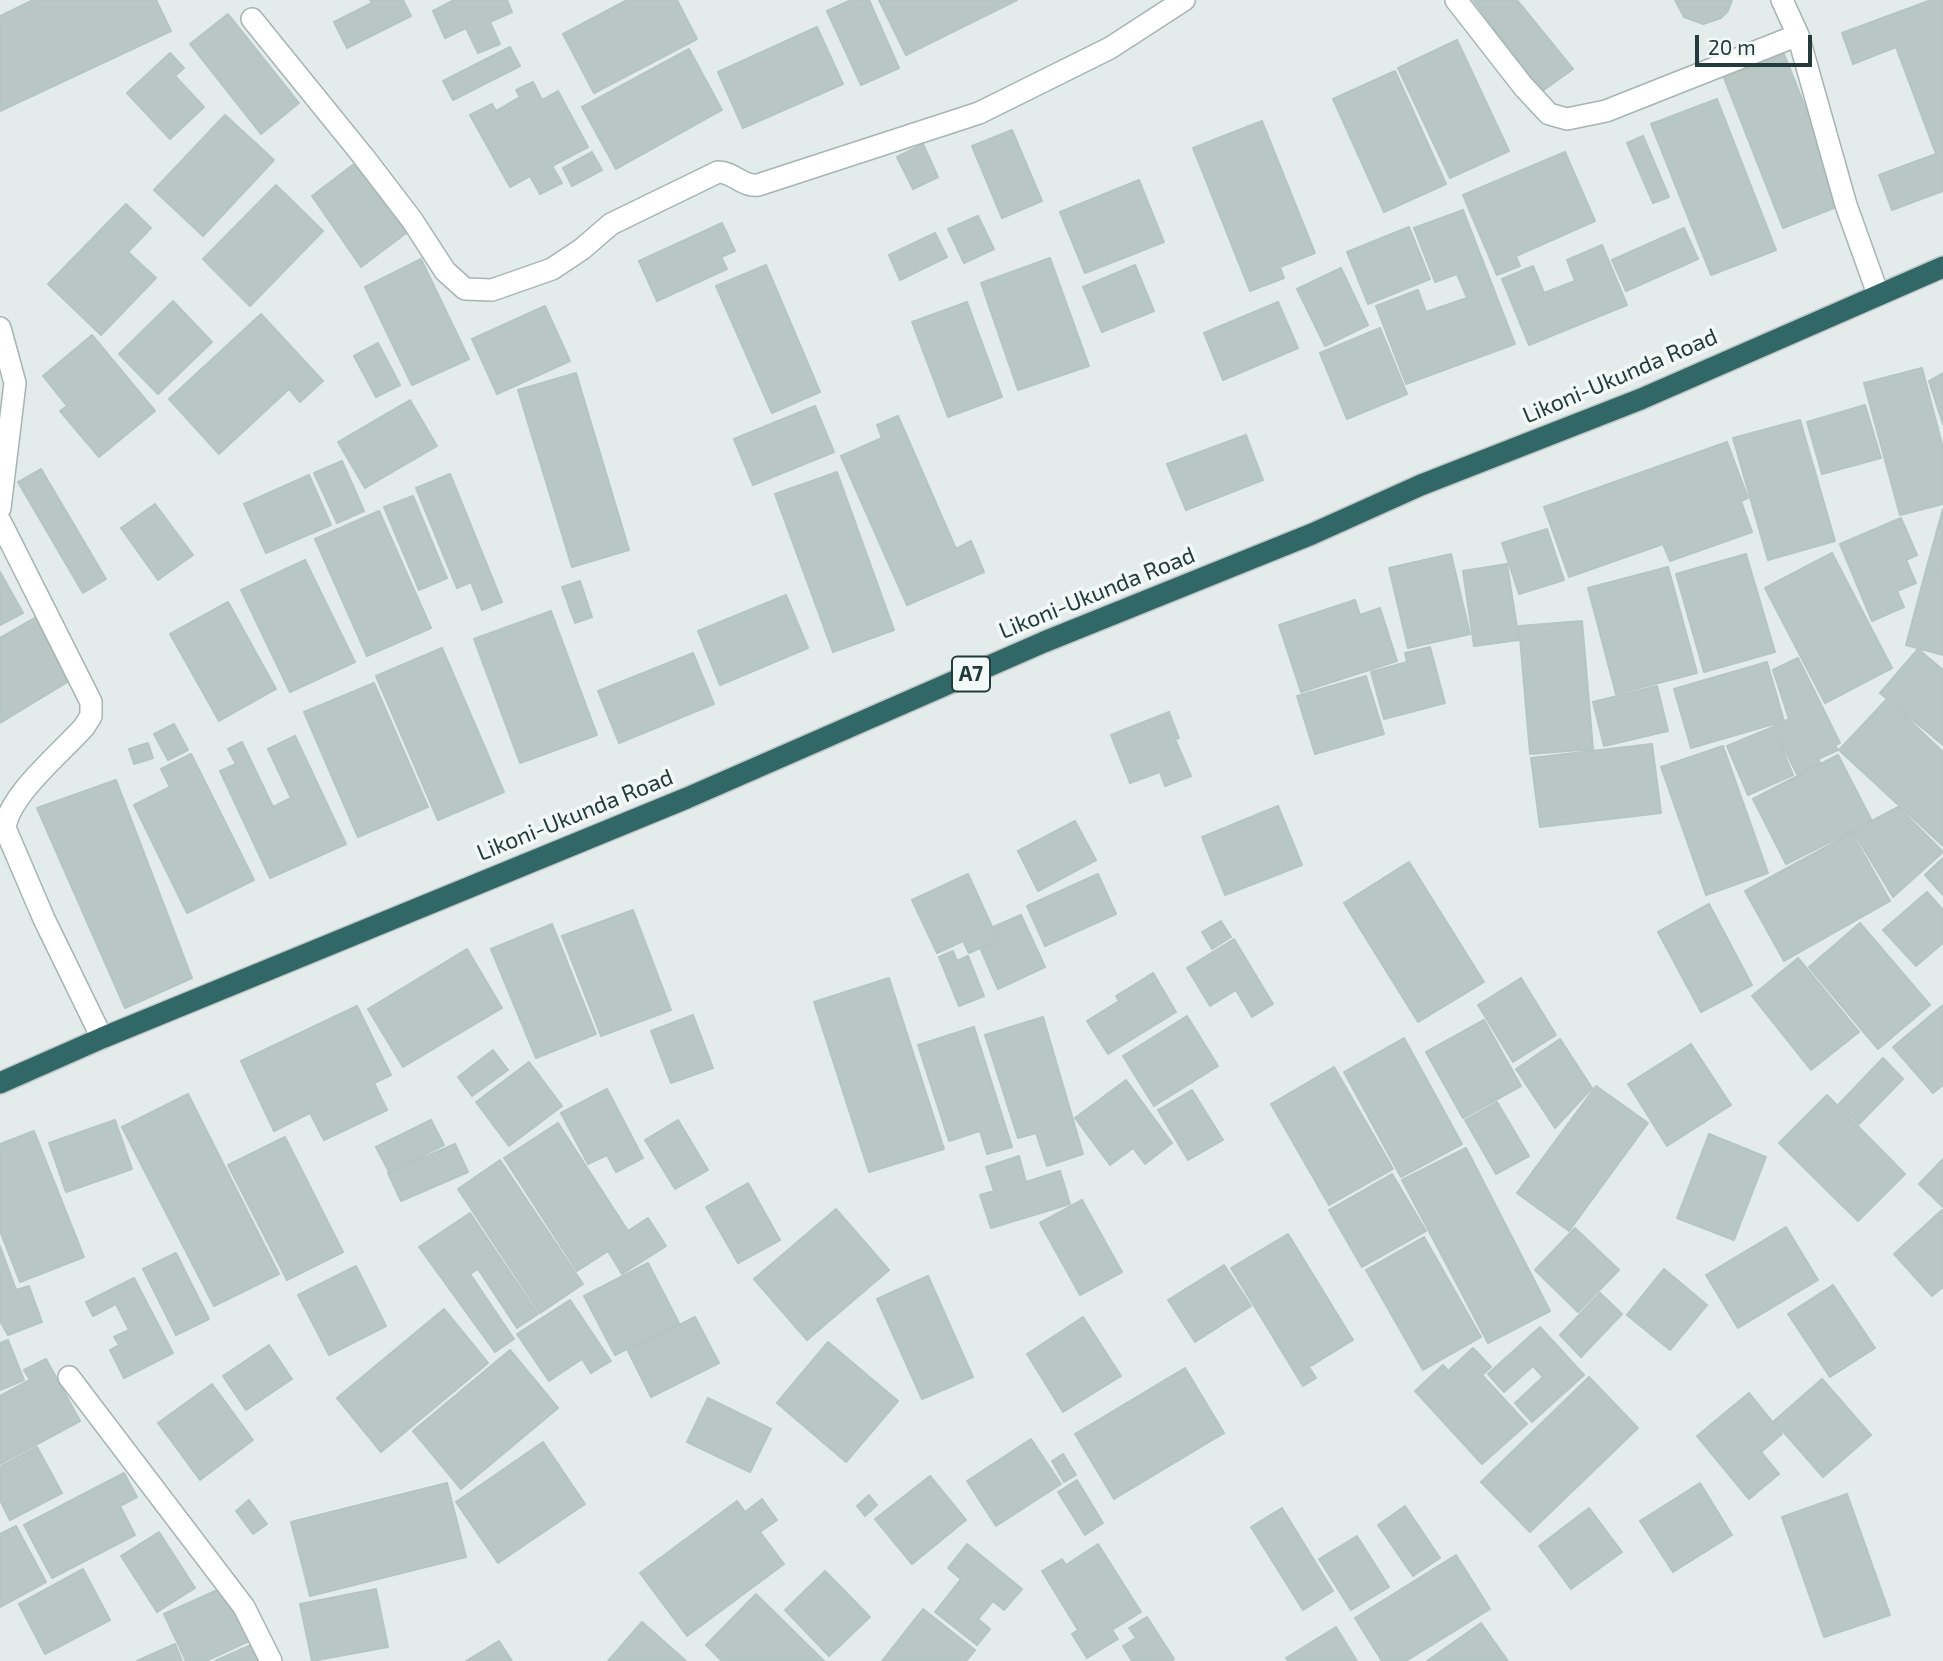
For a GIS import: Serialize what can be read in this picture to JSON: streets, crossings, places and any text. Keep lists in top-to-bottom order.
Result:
{
  "streets": {
    "highway": ["Likoni-Ukunda Road", "A7"]
  },
  "scale_bar": "20 m"
}
